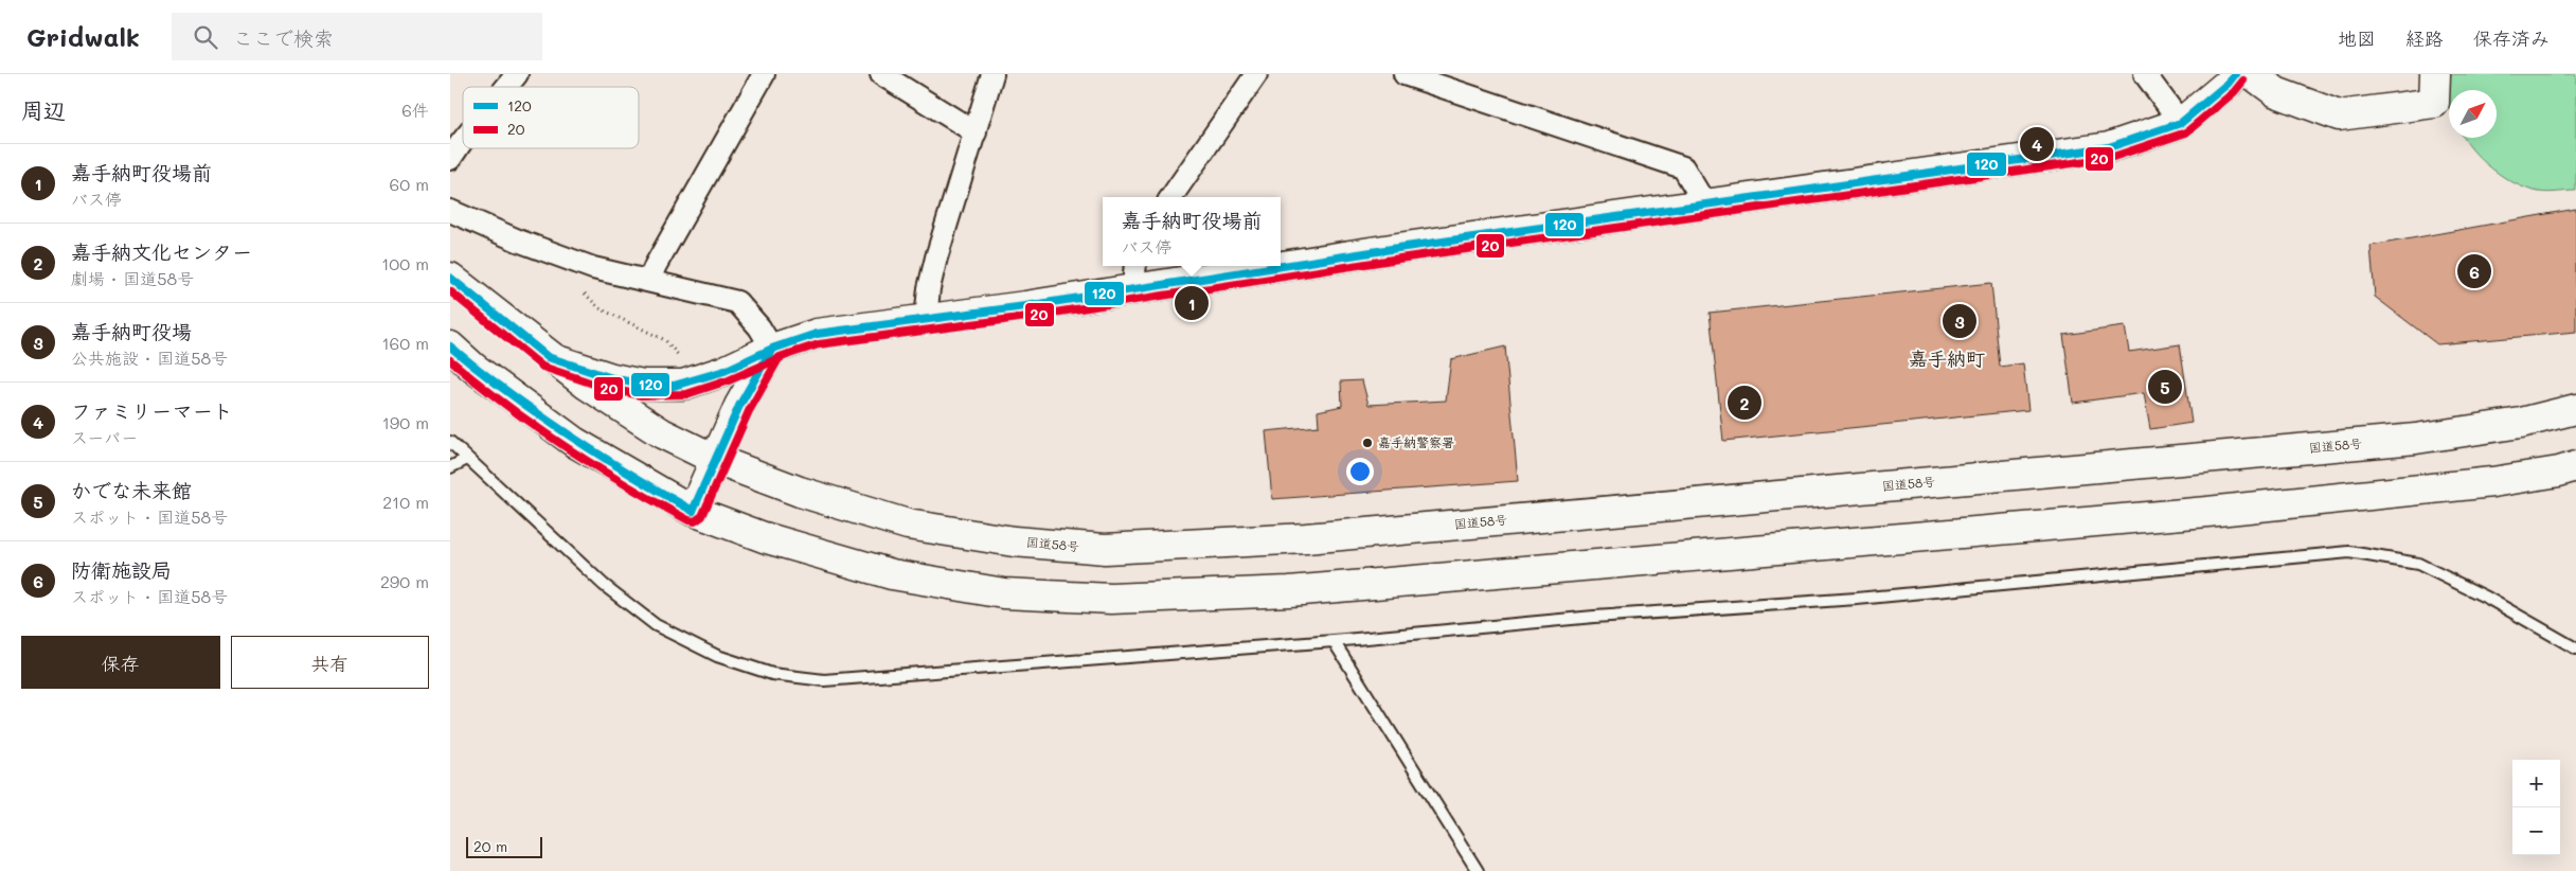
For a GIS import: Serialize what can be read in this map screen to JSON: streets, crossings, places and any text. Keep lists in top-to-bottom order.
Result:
{
  "streets": {
    "main road": ["国道58号"]
  },
  "districts": ["嘉手納町"],
  "places": ["嘉手納警察署"],
  "lines": ["transit line 120", "transit line 20"],
  "legend": ["120", "20"],
  "scale_bar": "20 m",
  "north": "top right",
  "page": {
    "header": "Gridwalk",
    "search": "ここで検索",
    "nav": ["地図", "経路", "保存済み"],
    "heading": ["周辺", "6件"],
    "pins": [
      "4",
      "6",
      "1",
      "3",
      "5",
      "2"
    ],
    "list": [
      {
        "mark": "1",
        "name": "嘉手納町役場前",
        "note": "バス停",
        "value": "60 m"
      },
      {
        "mark": "2",
        "name": "嘉手納文化センター",
        "note": "劇場 · 国道58号",
        "value": "100 m"
      },
      {
        "mark": "3",
        "name": "嘉手納町役場",
        "note": "公共施設 · 国道58号",
        "value": "160 m"
      },
      {
        "mark": "4",
        "name": "ファミリーマート",
        "note": "スーパー",
        "value": "190 m"
      },
      {
        "mark": "5",
        "name": "かでな未来館",
        "note": "スポット · 国道58号",
        "value": "210 m"
      },
      {
        "mark": "6",
        "name": "防衛施設局",
        "note": "スポット · 国道58号",
        "value": "290 m"
      }
    ],
    "popup": ["嘉手納町役場前", "バス停"],
    "buttons": ["保存", "共有"],
    "map_buttons": ["+", "−"],
    "scale": "20 m"
  }
}
